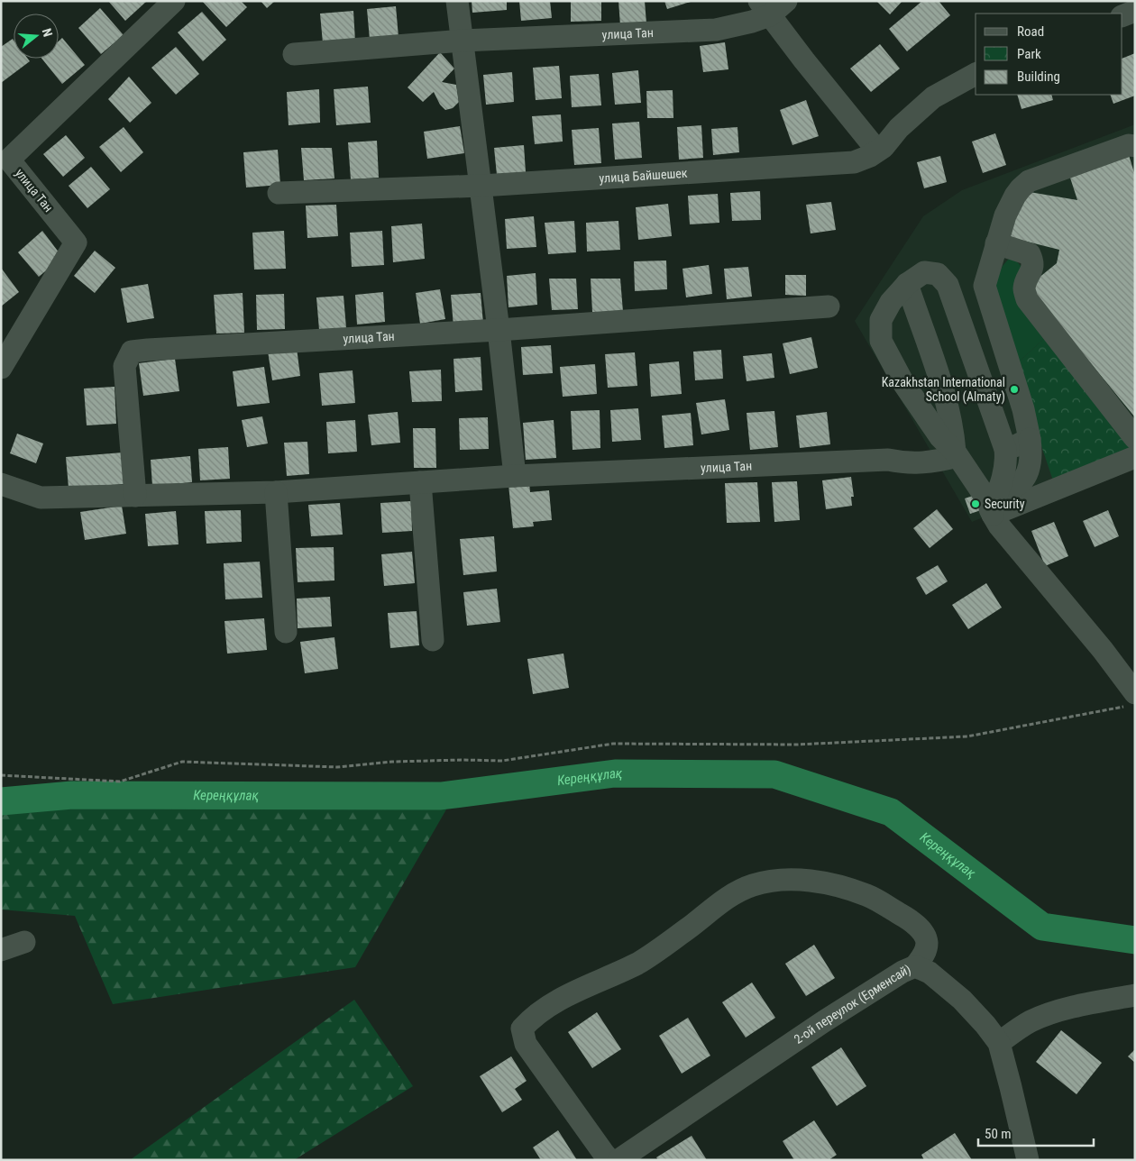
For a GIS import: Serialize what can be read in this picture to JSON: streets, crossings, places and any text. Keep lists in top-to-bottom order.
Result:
{
  "streets": {
    "street": ["улица Тан", "улица Байшешек", "2-ой переулок (Ерменсай)"]
  },
  "water": ["Кереңқұлақ"],
  "places": ["Kazakhstan International School (Almaty)", "Security"],
  "legend": ["Road", "Park", "Building"],
  "scale_bar": "50 m",
  "north": "right"
}
